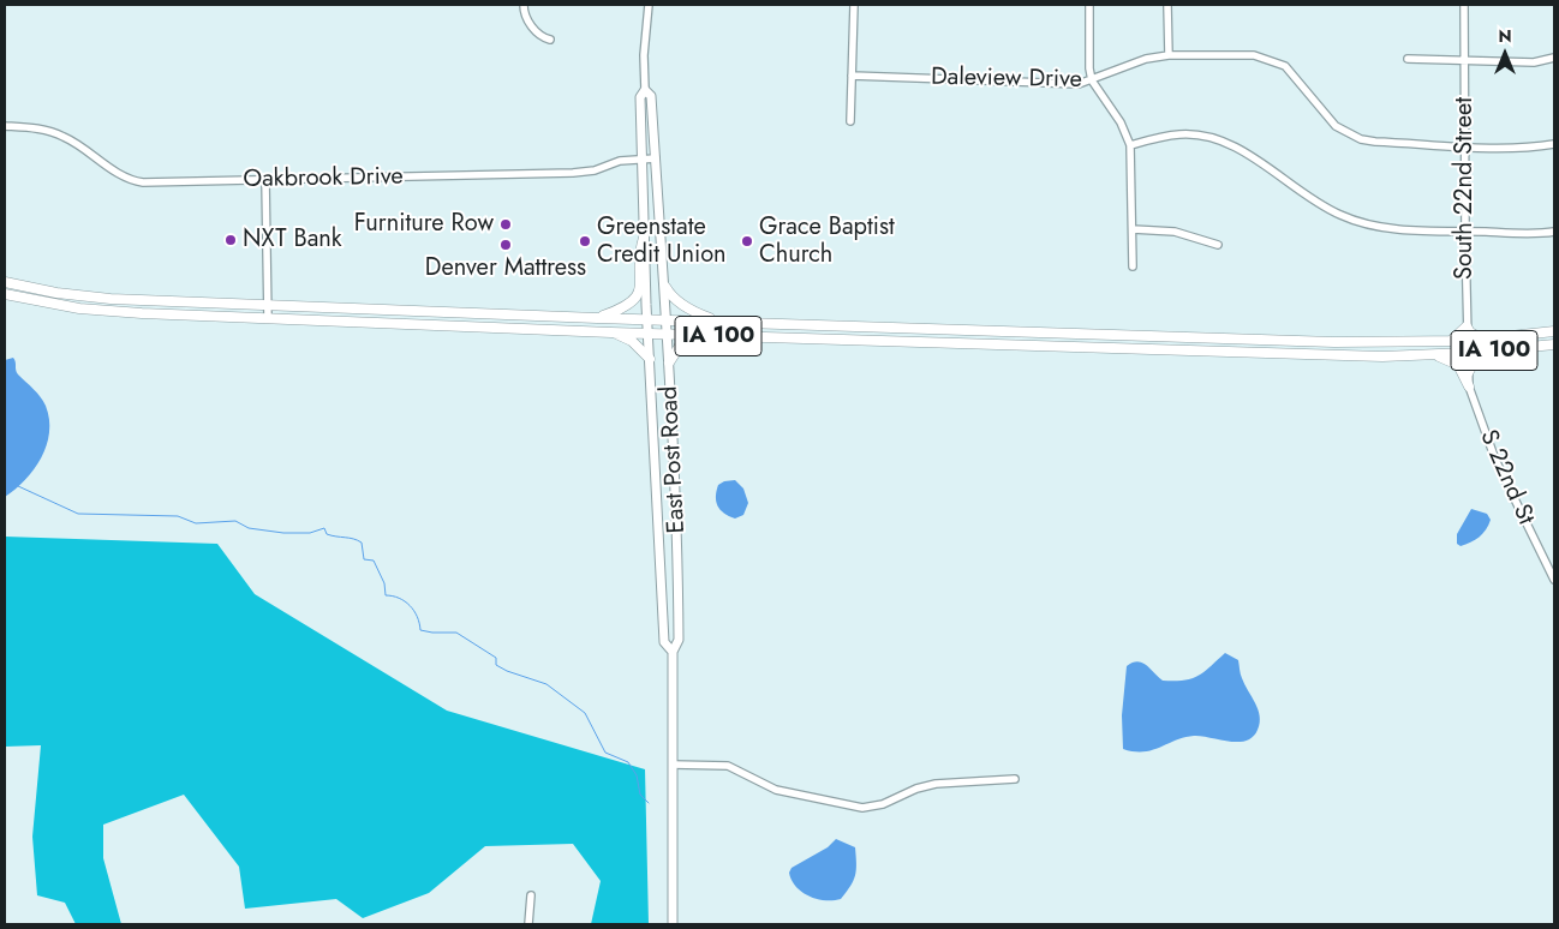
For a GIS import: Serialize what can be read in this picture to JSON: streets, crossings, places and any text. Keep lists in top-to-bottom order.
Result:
{
  "streets": {
    "highway": ["IA 100"],
    "main road": ["East Post Road"],
    "street": [
      "Daleview Drive",
      "Oakbrook Drive",
      "South 22nd Street",
      "S 22nd St"
    ]
  },
  "crossings": [
    ["Daleview Drive", "South 22nd Street"],
    ["Oakbrook Drive", "East Post Road"],
    ["South 22nd Street", "IA 100"],
    ["South 22nd Street", "S 22nd St"],
    ["IA 100", "East Post Road"]
  ],
  "places": [
    "Furniture Row",
    "NXT Bank",
    "Greenstate Credit Union",
    "Grace Baptist Church",
    "Denver Mattress"
  ],
  "north": "top"
}
